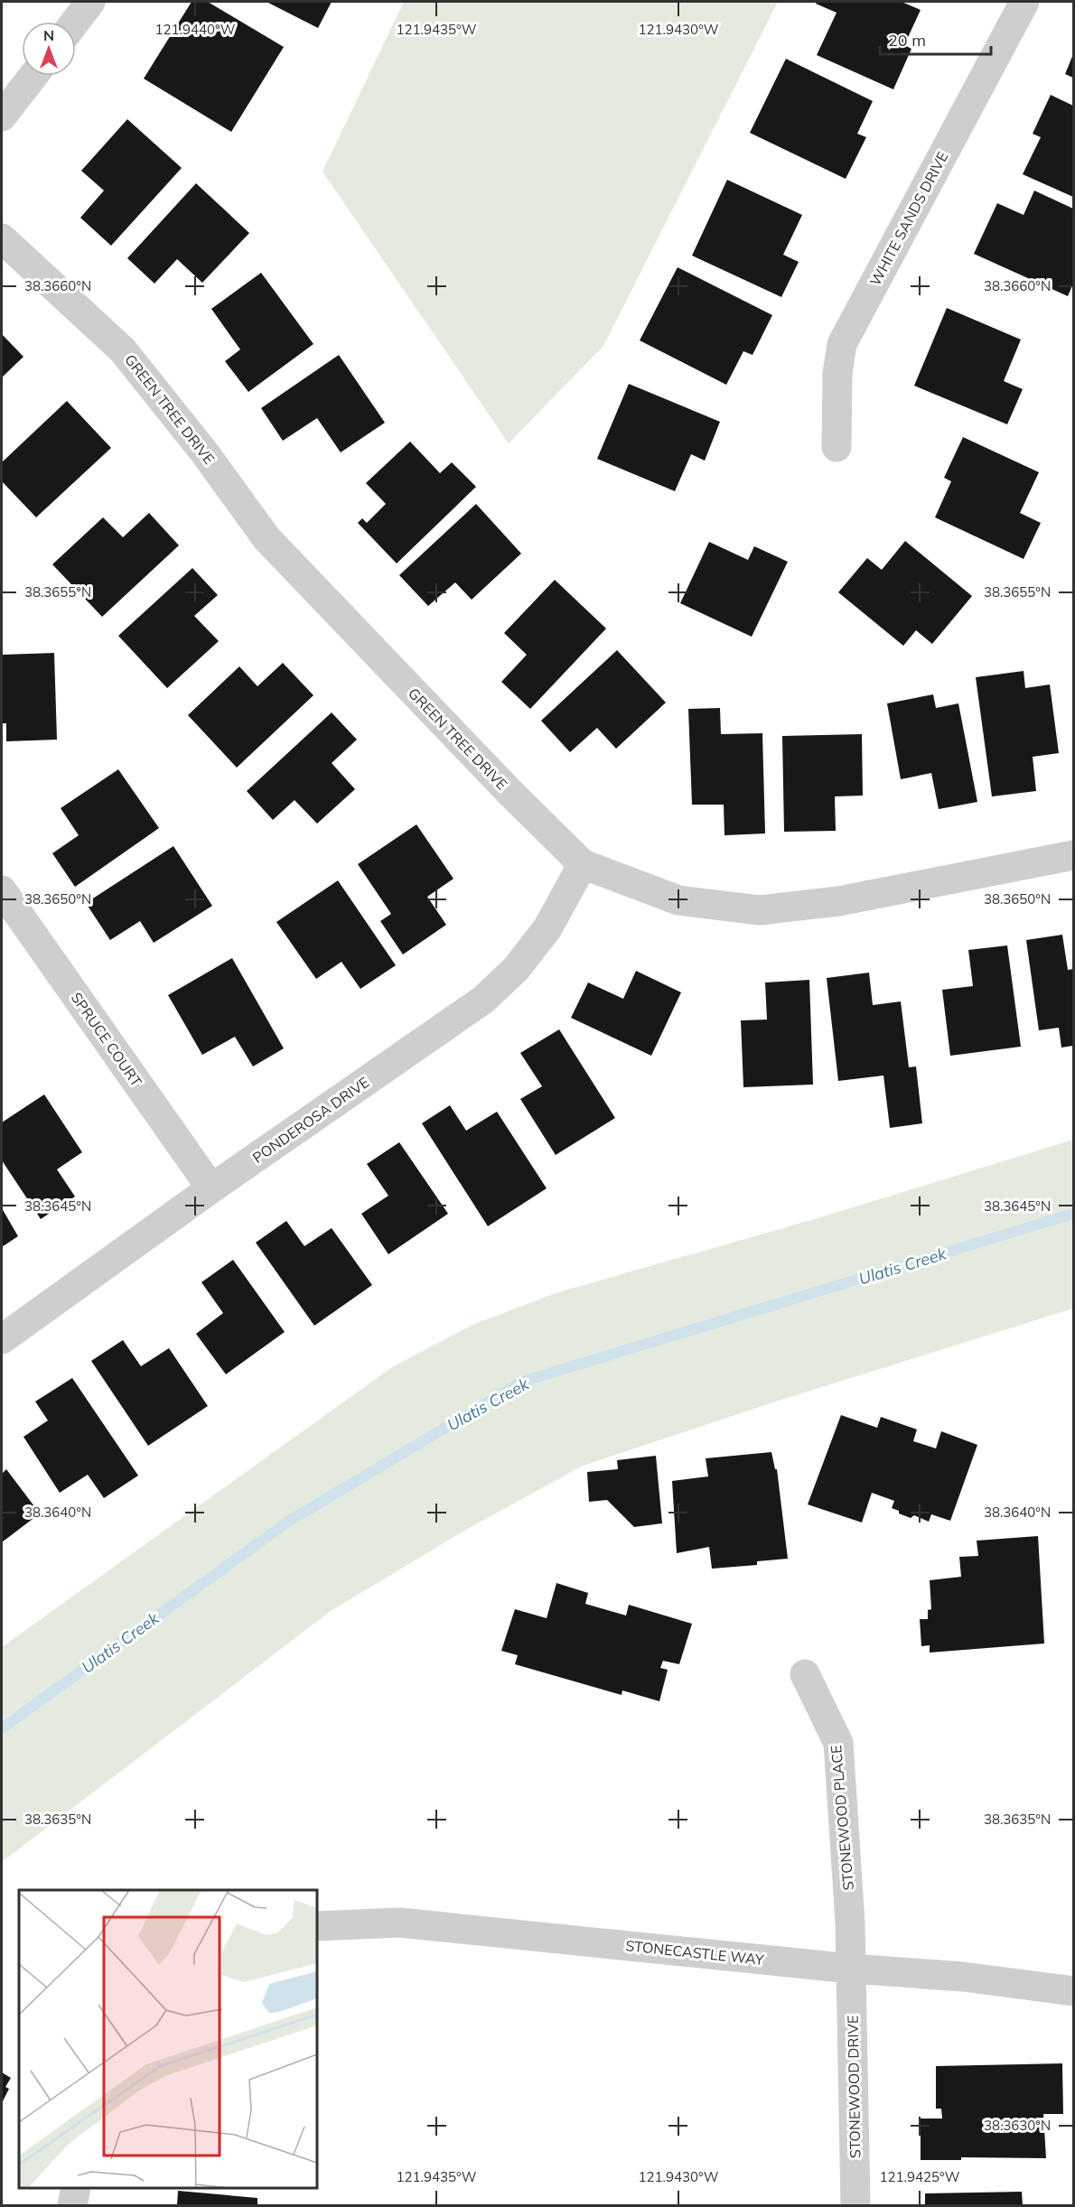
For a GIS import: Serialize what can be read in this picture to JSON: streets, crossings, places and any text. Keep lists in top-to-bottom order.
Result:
{
  "streets": {
    "street": [
      "WHITE SANDS DRIVE",
      "GREEN TREE DRIVE",
      "SPRUCE COURT",
      "PONDEROSA DRIVE",
      "STONEWOOD PLACE",
      "STONECASTLE WAY",
      "STONEWOOD DRIVE"
    ]
  },
  "crossings": [
    ["GREEN TREE DRIVE", "PONDEROSA DRIVE"],
    ["SPRUCE COURT", "PONDEROSA DRIVE"],
    ["STONEWOOD PLACE", "STONECASTLE WAY"],
    ["STONEWOOD PLACE", "STONEWOOD DRIVE"],
    ["STONECASTLE WAY", "STONEWOOD DRIVE"]
  ],
  "water": ["Ulatis Creek"],
  "scale_bar": "20 m",
  "north": "top",
  "coordinates": [
    "121.9440°W",
    "121.9435°W",
    "121.9430°W",
    "38.3660°N",
    "38.3655°N",
    "38.3650°N",
    "38.3645°N",
    "38.3640°N",
    "38.3635°N",
    "38.3630°N",
    "121.9425°W"
  ]
}
